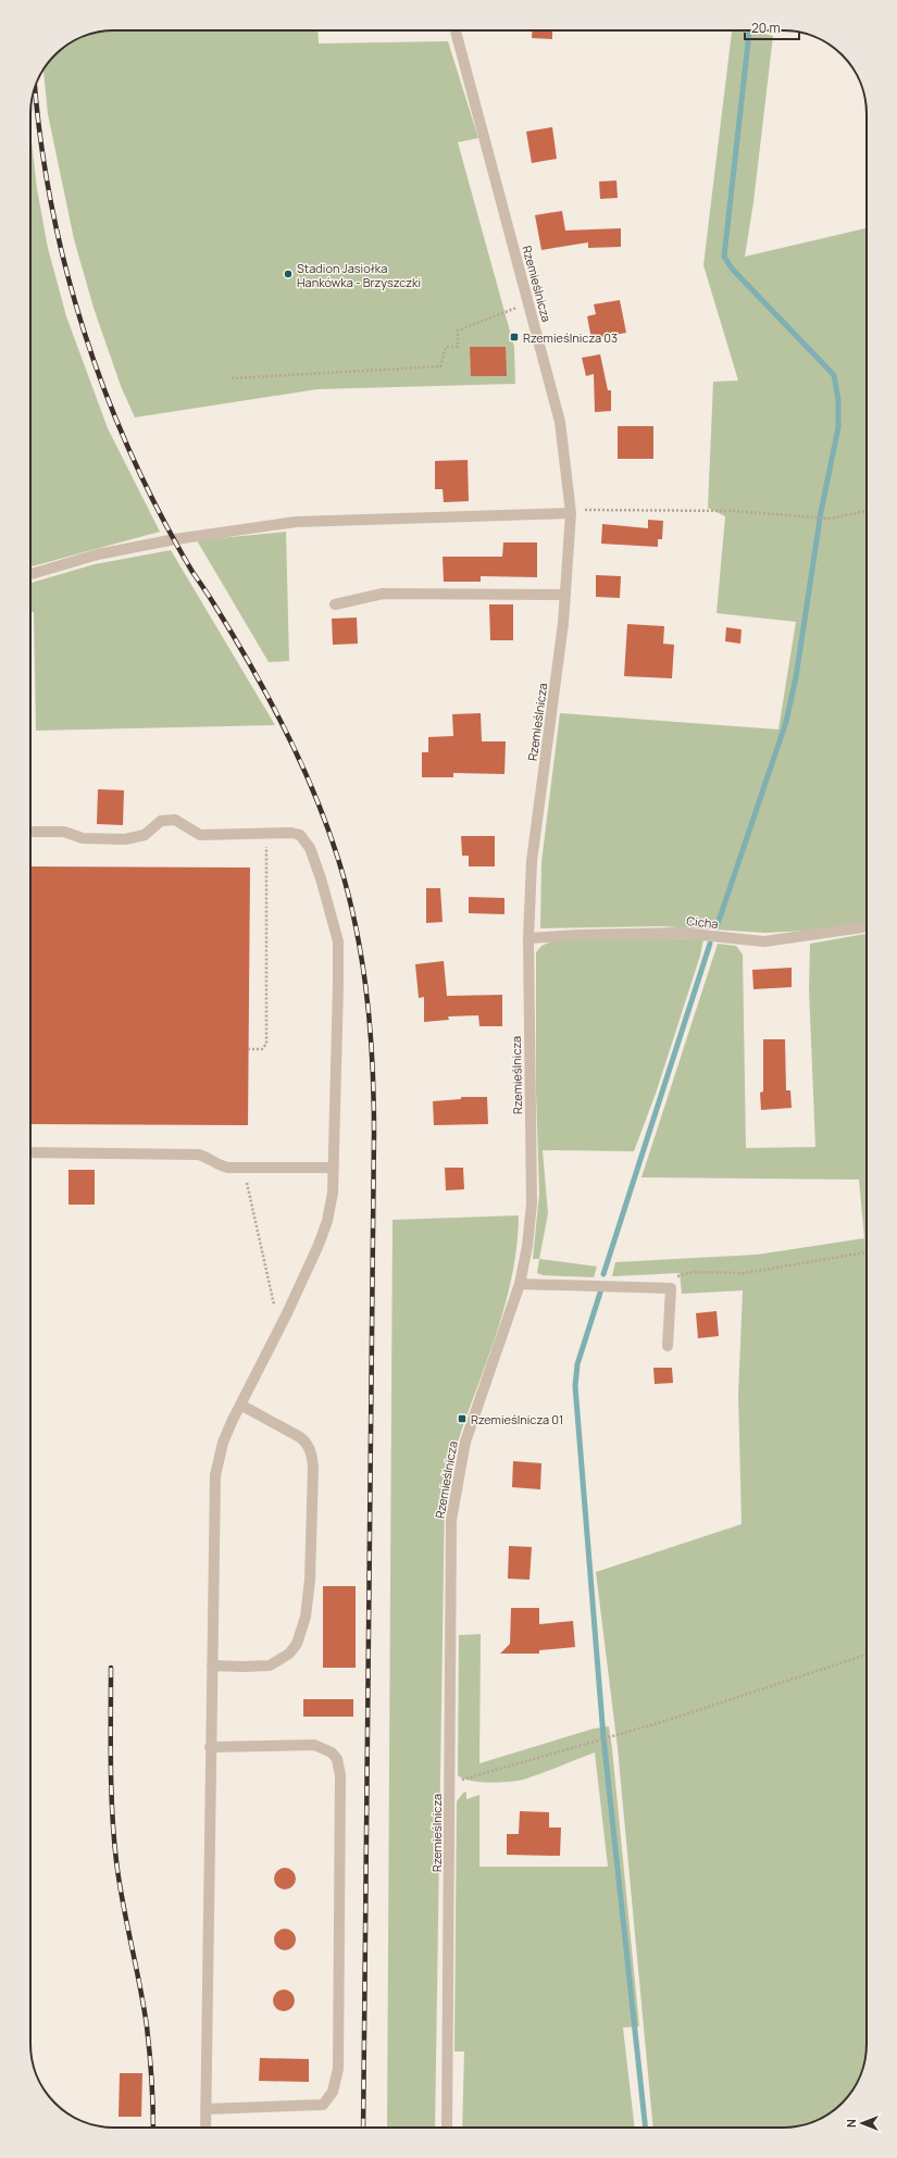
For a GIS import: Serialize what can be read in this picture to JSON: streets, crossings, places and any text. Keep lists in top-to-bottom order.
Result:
{
  "streets": {
    "street": ["Rzemieślnicza", "Cicha"]
  },
  "crossings": [
    ["Rzemieślnicza", "Cicha"]
  ],
  "places": {
    "other": ["Stadion Jasiołka Hankówka - Brzyszczki"],
    "transit": ["Rzemieślnicza 03", "Rzemieślnicza 01"]
  },
  "scale_bar": "20 m",
  "north": "left"
}
